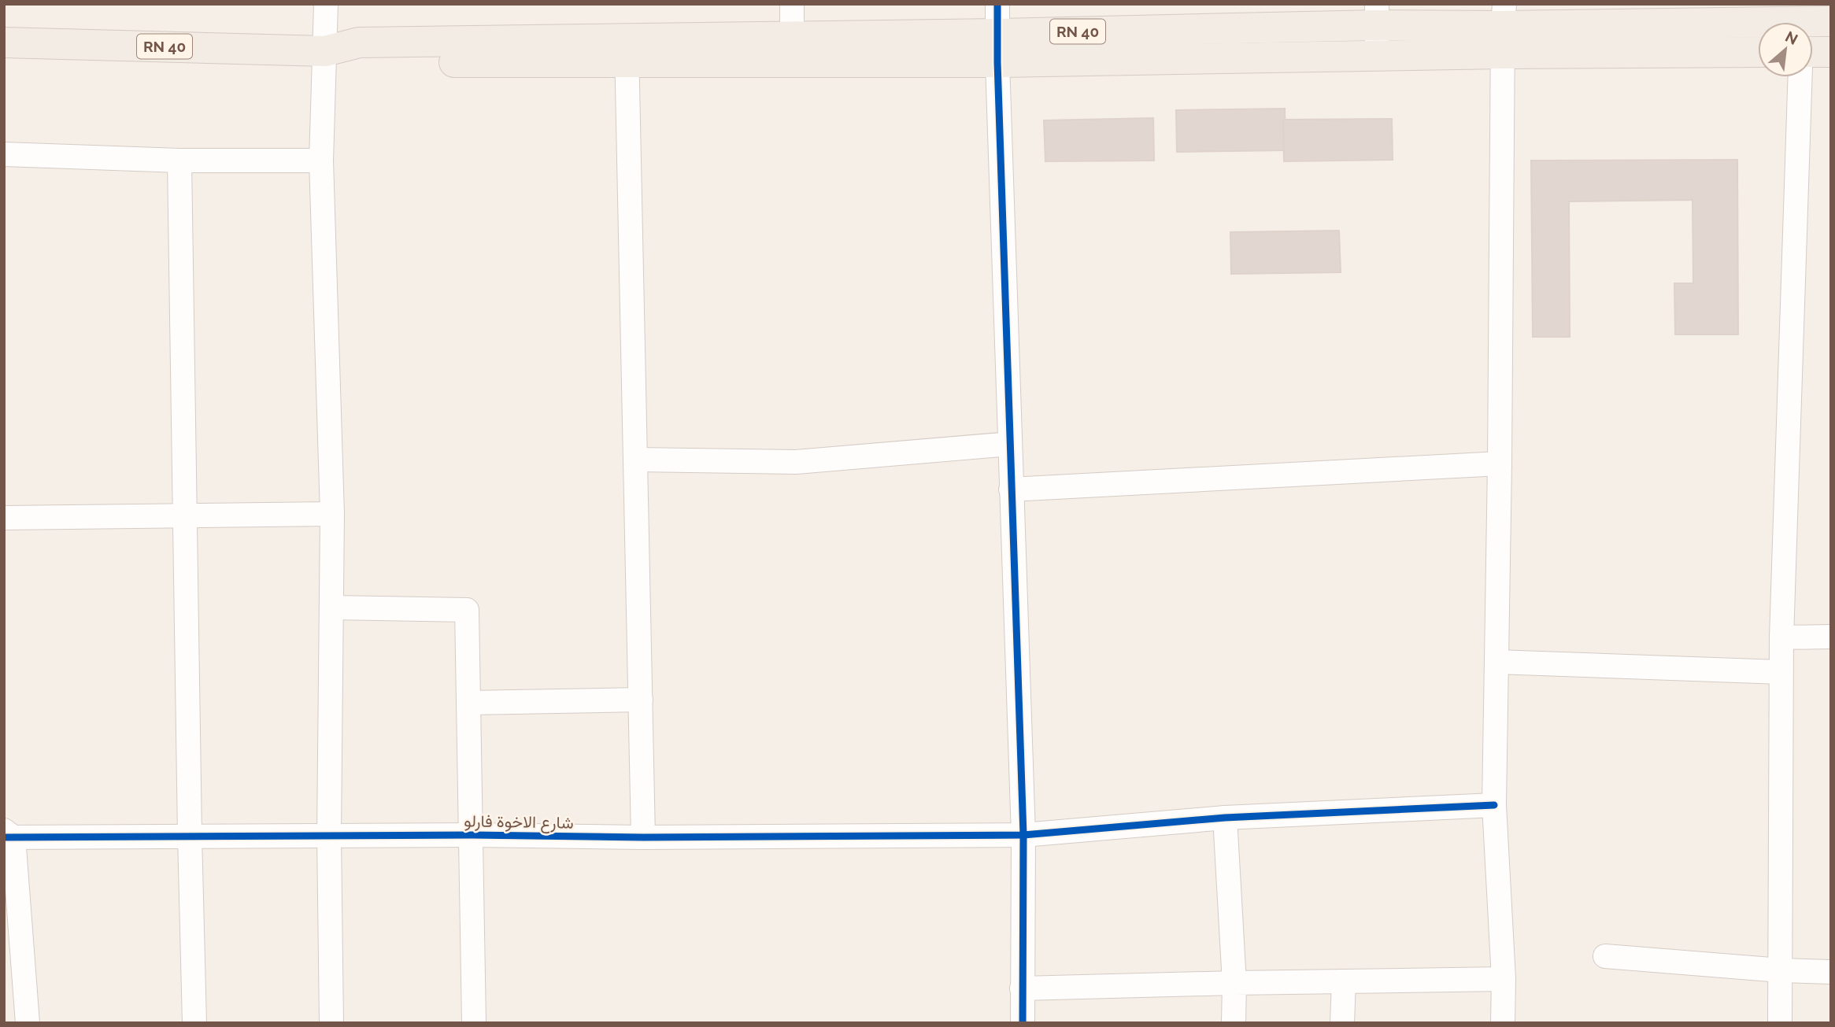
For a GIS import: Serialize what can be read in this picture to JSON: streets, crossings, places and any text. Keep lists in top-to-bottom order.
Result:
{
  "streets": {
    "main road": ["RN 40"],
    "street": ["شارع الاخوة فارلو"]
  },
  "north": "top right"
}
